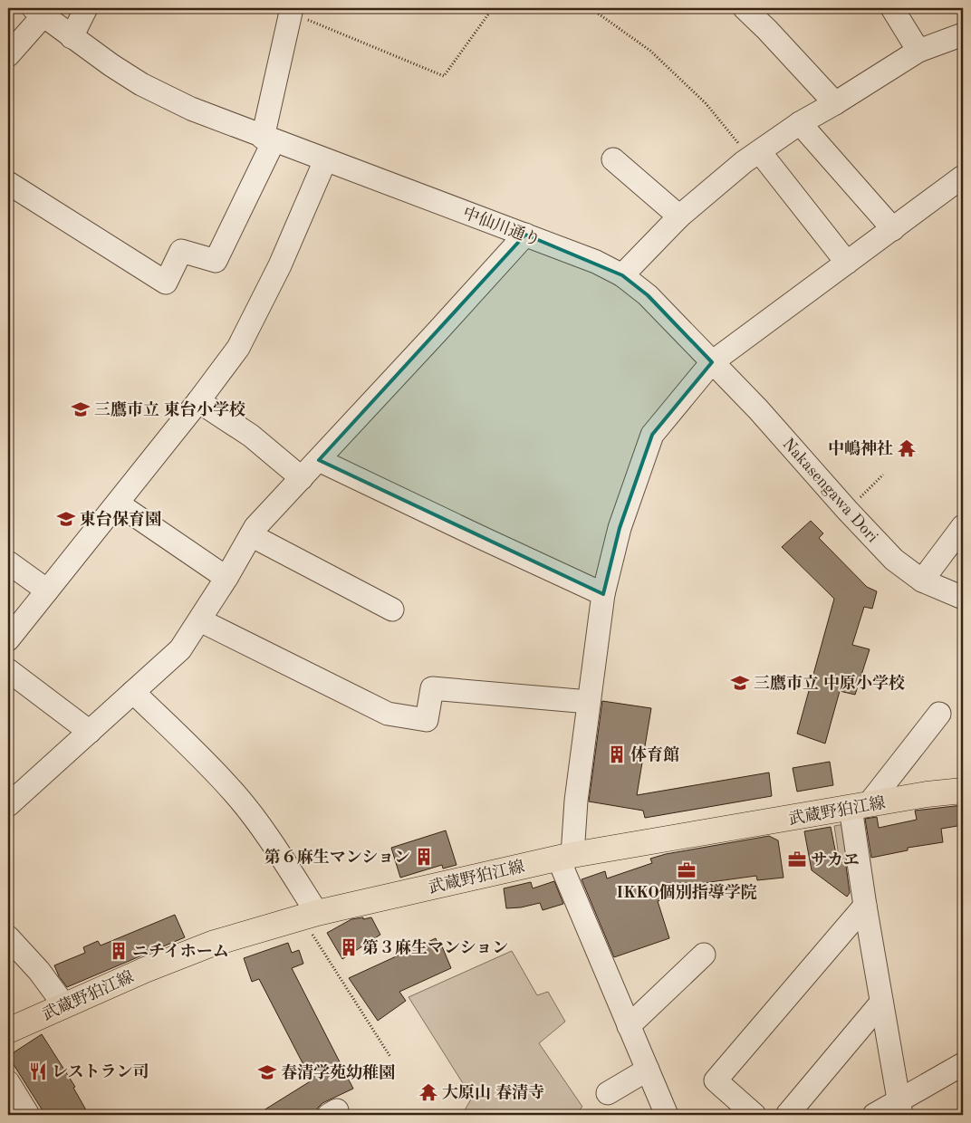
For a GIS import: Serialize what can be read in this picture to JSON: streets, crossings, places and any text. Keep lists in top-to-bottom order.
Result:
{
  "streets": {
    "main road": ["武蔵野狛江線"],
    "street": ["中仙川通り", "Nakasengawa Dori"]
  },
  "crossings": [
    ["中仙川通り", "Nakasengawa Dori"]
  ],
  "places": {
    "school or university": [
      "三鷹市立 東台小学校",
      "東台保育園",
      "三鷹市立 中原小学校",
      "春清学苑幼稚園"
    ],
    "temple": ["中嶋神社", "大原山 春清寺"],
    "building": [
      "体育館",
      "第６麻生マンション",
      "第３麻生マンション",
      "ニチイホーム"
    ],
    "office": ["サカヱ", "IKKO個別指導学院"],
    "restaurant": ["レストラン司"]
  }
}
